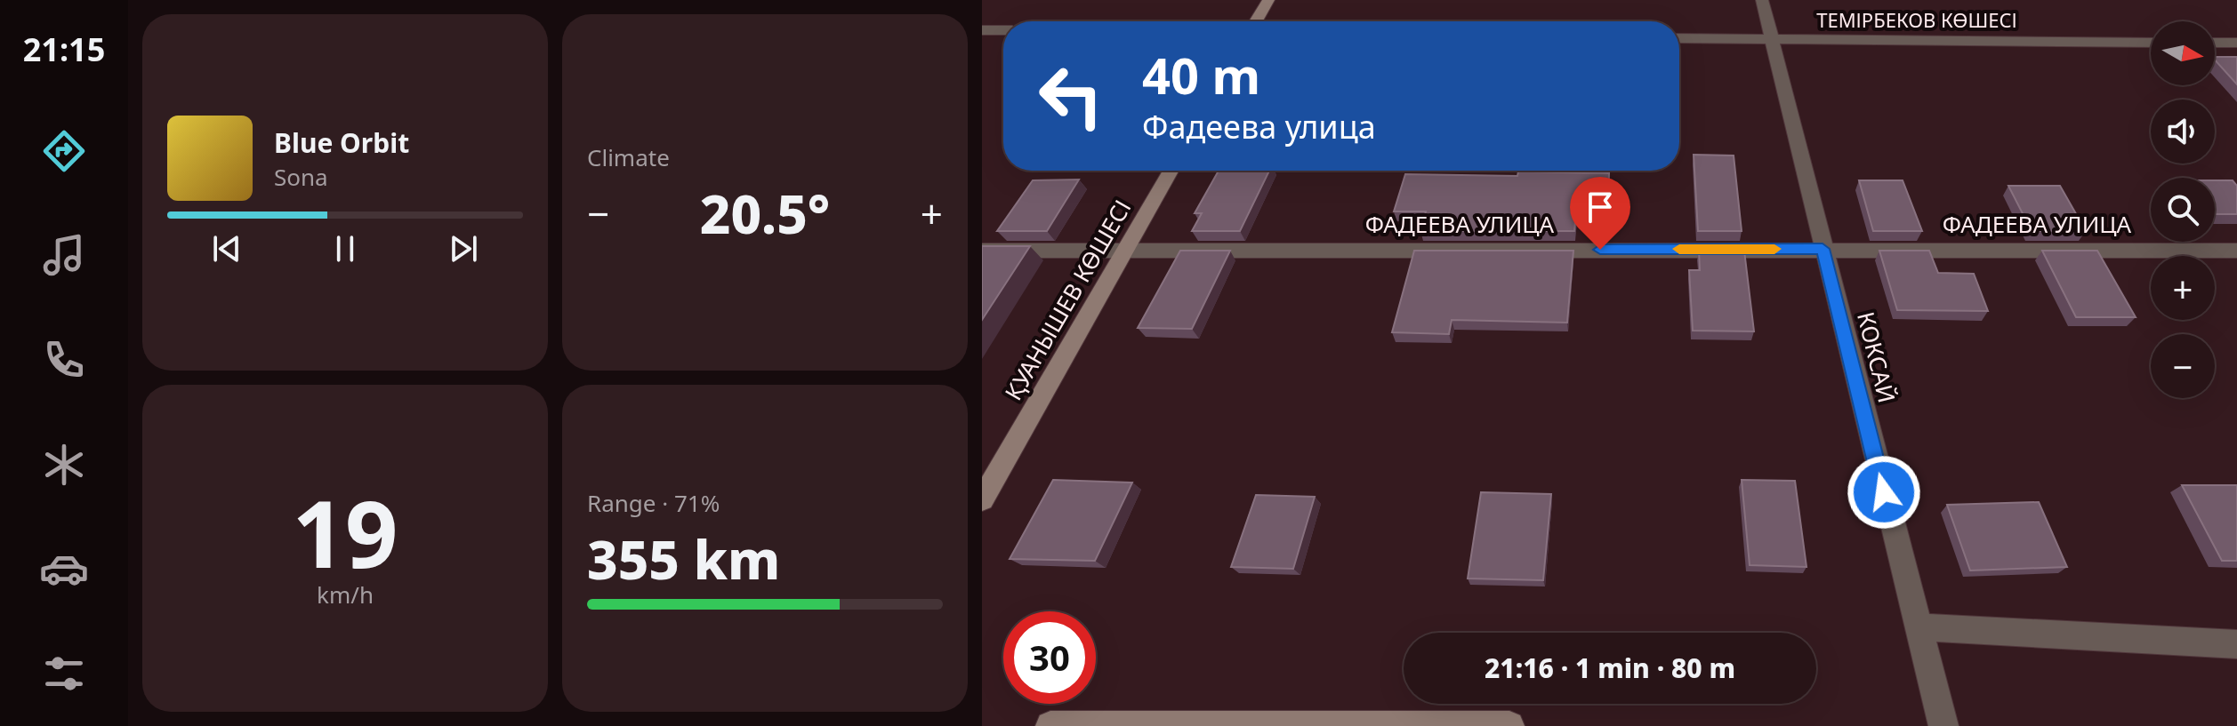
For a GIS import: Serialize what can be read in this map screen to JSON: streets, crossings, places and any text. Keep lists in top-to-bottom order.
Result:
{
  "streets": {
    "street": [
      "ТЕМІРБЕКОВ КӨШЕСІ",
      "ФАДЕЕВА УЛИЦА",
      "ҚУАНЫШЕВ КӨШЕСІ",
      "КОКСАЙ"
    ]
  },
  "crossings": [
    ["ТЕМІРБЕКОВ КӨШЕСІ", "КОКСАЙ"],
    ["ФАДЕЕВА УЛИЦА", "ҚУАНЫШЕВ КӨШЕСІ"],
    ["ФАДЕЕВА УЛИЦА", "КОКСАЙ"]
  ],
  "north": "right",
  "page": {
    "tabs": "21:15",
    "tile": [
      "Climate",
      ["19", "km/h"],
      ["Range · 71%", "355 km"]
    ],
    "map_buttons": ["+", "−"],
    "turn": ["40 m", "Фадеева улица"],
    "song": ["Blue Orbit", "Sona"],
    "heat": ["−", "20.5°", "+"],
    "limit": "30",
    "trip": "21:16 · 1 min · 80 m"
  }
}
